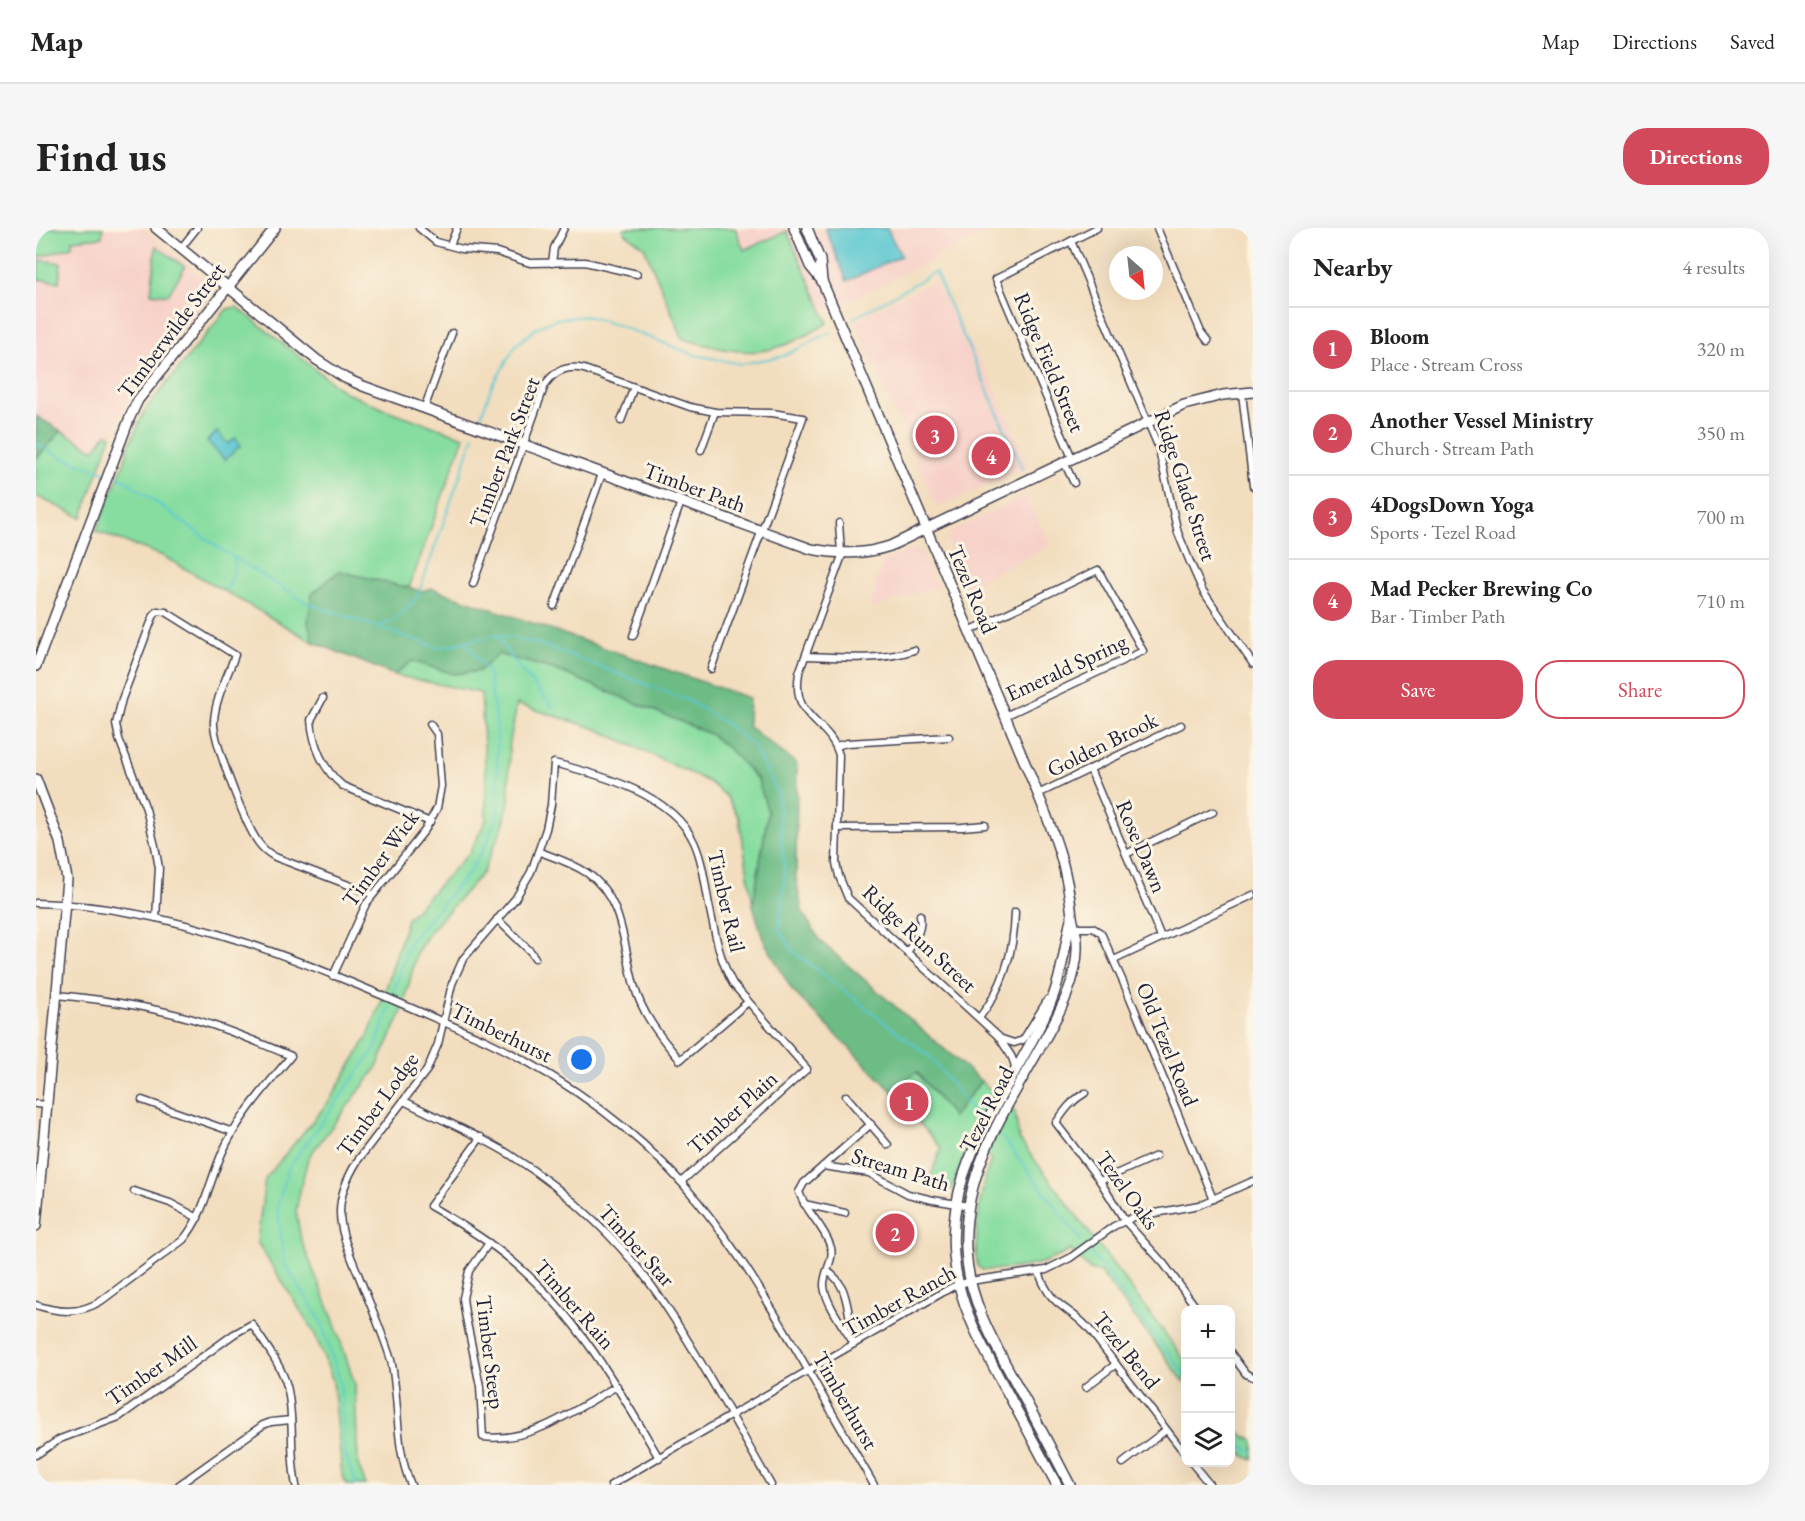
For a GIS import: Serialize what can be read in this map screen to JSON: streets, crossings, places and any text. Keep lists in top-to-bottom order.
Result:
{
  "streets": {
    "street": [
      "Timberwilde Street",
      "Ridge Field Street",
      "Timber Park Street",
      "Ridge Glade Street",
      "Timber Path",
      "Tezel Road",
      "Emerald Spring",
      "Golden Brook",
      "Rose Dawn",
      "Timber Wick",
      "Timber Rail",
      "Ridge Run Street",
      "Timberhurst",
      "Old Tezel Road",
      "Timber Lodge",
      "Timber Plain",
      "Stream Path",
      "Tezel Oaks",
      "Timber Star",
      "Timber Ranch",
      "Timber Rain",
      "Tezel Bend",
      "Timber Steep",
      "Timber Mill"
    ]
  },
  "crossings": [
    ["Timberwilde Street", "Timber Path"],
    ["Ridge Field Street", "Ridge Glade Street"],
    ["Ridge Field Street", "Timber Path"],
    ["Timber Park Street", "Timber Path"],
    ["Ridge Glade Street", "Timber Path"],
    ["Timber Path", "Tezel Road"],
    ["Tezel Road", "Emerald Spring"],
    ["Tezel Road", "Golden Brook"],
    ["Tezel Road", "Ridge Run Street"],
    ["Tezel Road", "Old Tezel Road"],
    ["Tezel Road", "Stream Path"],
    ["Tezel Road", "Timber Ranch"],
    ["Golden Brook", "Rose Dawn"],
    ["Timber Wick", "Timberhurst"],
    ["Timber Rail", "Timber Lodge"],
    ["Timber Rail", "Timber Plain"],
    ["Timberhurst", "Timber Lodge"],
    ["Timberhurst", "Timber Plain"],
    ["Timberhurst", "Timber Ranch"],
    ["Old Tezel Road", "Timber Ranch"],
    ["Timber Lodge", "Timber Star"],
    ["Tezel Oaks", "Timber Ranch"],
    ["Timber Star", "Timber Ranch"],
    ["Timber Star", "Timber Rain"],
    ["Timber Ranch", "Timber Rain"],
    ["Timber Ranch", "Tezel Bend"],
    ["Timber Rain", "Timber Steep"]
  ],
  "north": "bottom right",
  "page": {
    "header": "Map",
    "nav": ["Map", "Directions", "Saved"],
    "buttons": [
      "Directions",
      ["Save", "Share"]
    ],
    "title": "Find us",
    "heading": ["Nearby", "4 results"],
    "list": [
      {
        "mark": "1",
        "name": "Bloom",
        "note": "Place · Stream Cross",
        "value": "320 m"
      },
      {
        "mark": "2",
        "name": "Another Vessel Ministry",
        "note": "Church · Stream Path",
        "value": "350 m"
      },
      {
        "mark": "3",
        "name": "4DogsDown Yoga",
        "note": "Sports · Tezel Road",
        "value": "700 m"
      },
      {
        "mark": "4",
        "name": "Mad Pecker Brewing Co",
        "note": "Bar · Timber Path",
        "value": "710 m"
      }
    ],
    "pins": [
      "3",
      "4",
      "1",
      "2"
    ],
    "map_buttons": ["+", "−"]
  }
}
